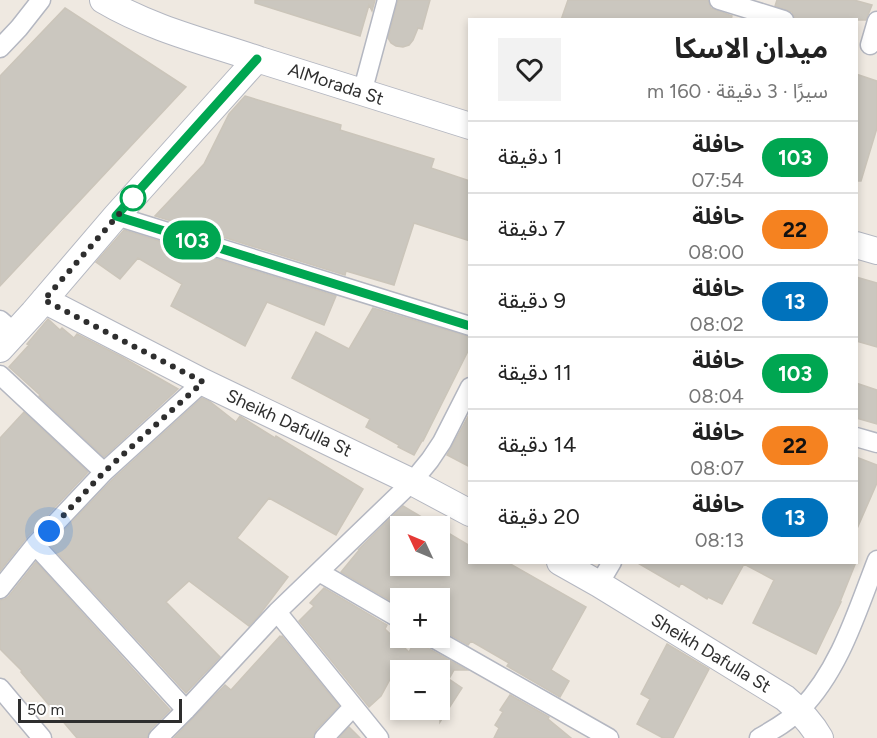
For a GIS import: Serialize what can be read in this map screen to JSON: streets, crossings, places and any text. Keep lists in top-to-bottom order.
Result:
{
  "streets": {
    "street": ["AlMorada St", "Sheikh Dafulla St"]
  },
  "lines": ["bus line 103"],
  "scale_bar": "50 m",
  "north": "top left",
  "page": {
    "on_map": "103",
    "heading": ["ميدان الاسكا", "سيرًا · 3 دقيقة · 160 m"],
    "list": [
      {
        "mark": "103",
        "name": "حافلة",
        "note": "07:54",
        "value": "1 دقيقة"
      },
      {
        "mark": "22",
        "name": "حافلة",
        "note": "08:00",
        "value": "7 دقيقة"
      },
      {
        "mark": "13",
        "name": "حافلة",
        "note": "08:02",
        "value": "9 دقيقة"
      },
      {
        "mark": "103",
        "name": "حافلة",
        "note": "08:04",
        "value": "11 دقيقة"
      },
      {
        "mark": "22",
        "name": "حافلة",
        "note": "08:07",
        "value": "14 دقيقة"
      },
      {
        "mark": "13",
        "name": "حافلة",
        "note": "08:13",
        "value": "20 دقيقة"
      }
    ],
    "map_buttons": ["+", "−"],
    "scale": "50 m"
  }
}
